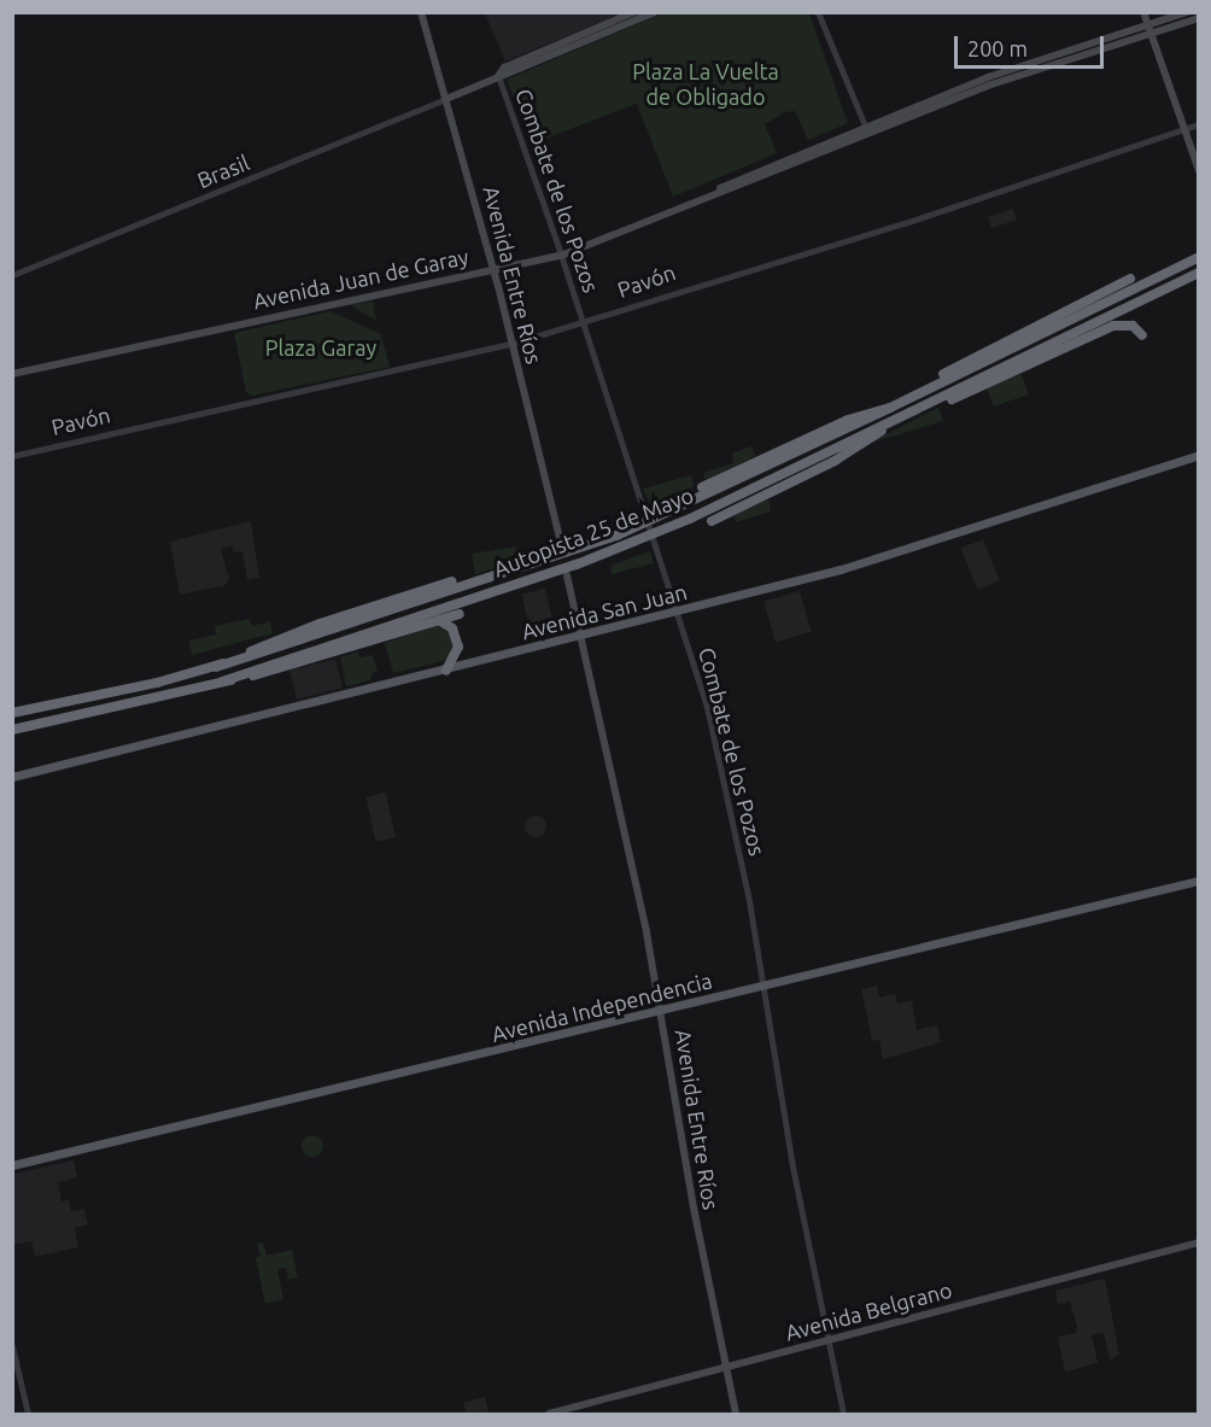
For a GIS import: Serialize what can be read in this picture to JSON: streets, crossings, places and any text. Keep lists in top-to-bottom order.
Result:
{
  "streets": {
    "highway": ["Autopista 25 de Mayo"],
    "main road": [
      "Avenida Entre Ríos",
      "Avenida Juan de Garay",
      "Avenida San Juan",
      "Avenida Independencia",
      "Avenida Belgrano"
    ],
    "street": ["Brasil", "Combate de los Pozos", "Pavón"]
  },
  "crossings": [
    ["Brasil", "Avenida Entre Ríos"],
    ["Combate de los Pozos", "Avenida Juan de Garay"],
    ["Combate de los Pozos", "Pavón"],
    ["Combate de los Pozos", "Avenida San Juan"],
    ["Combate de los Pozos", "Avenida Independencia"],
    ["Combate de los Pozos", "Avenida Belgrano"],
    ["Avenida Entre Ríos", "Avenida Juan de Garay"],
    ["Avenida Entre Ríos", "Pavón"],
    ["Avenida Entre Ríos", "Avenida San Juan"],
    ["Avenida Entre Ríos", "Avenida Independencia"],
    ["Avenida Entre Ríos", "Avenida Belgrano"]
  ],
  "parks": ["Plaza La Vuelta de Obligado", "Plaza Garay"],
  "scale_bar": "200 m"
}
